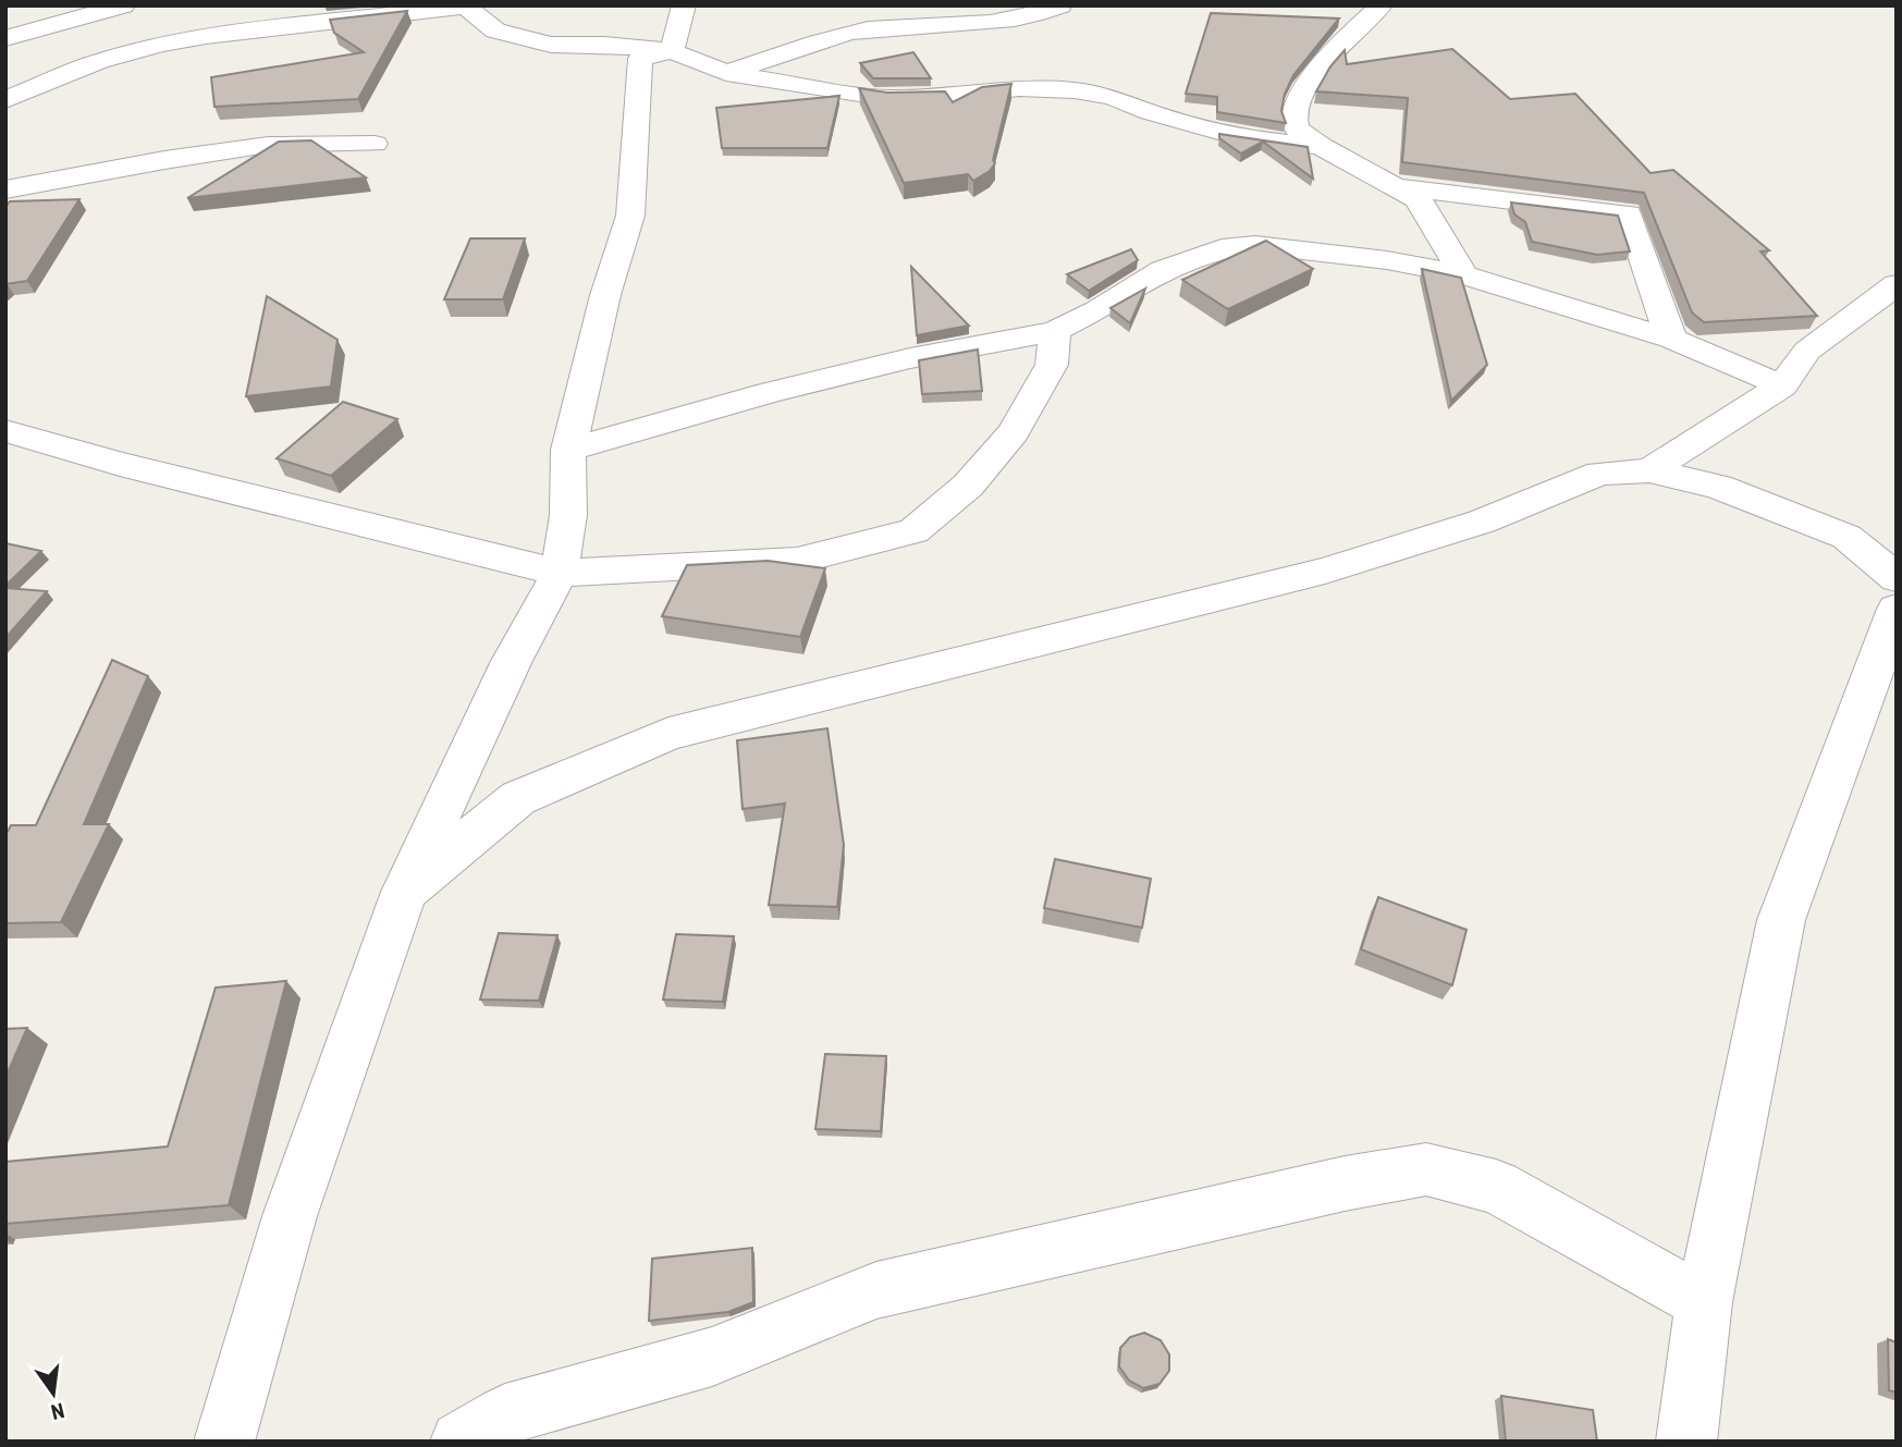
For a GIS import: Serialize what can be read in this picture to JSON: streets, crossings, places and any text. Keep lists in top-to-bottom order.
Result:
{
  "north": "bottom"
}
